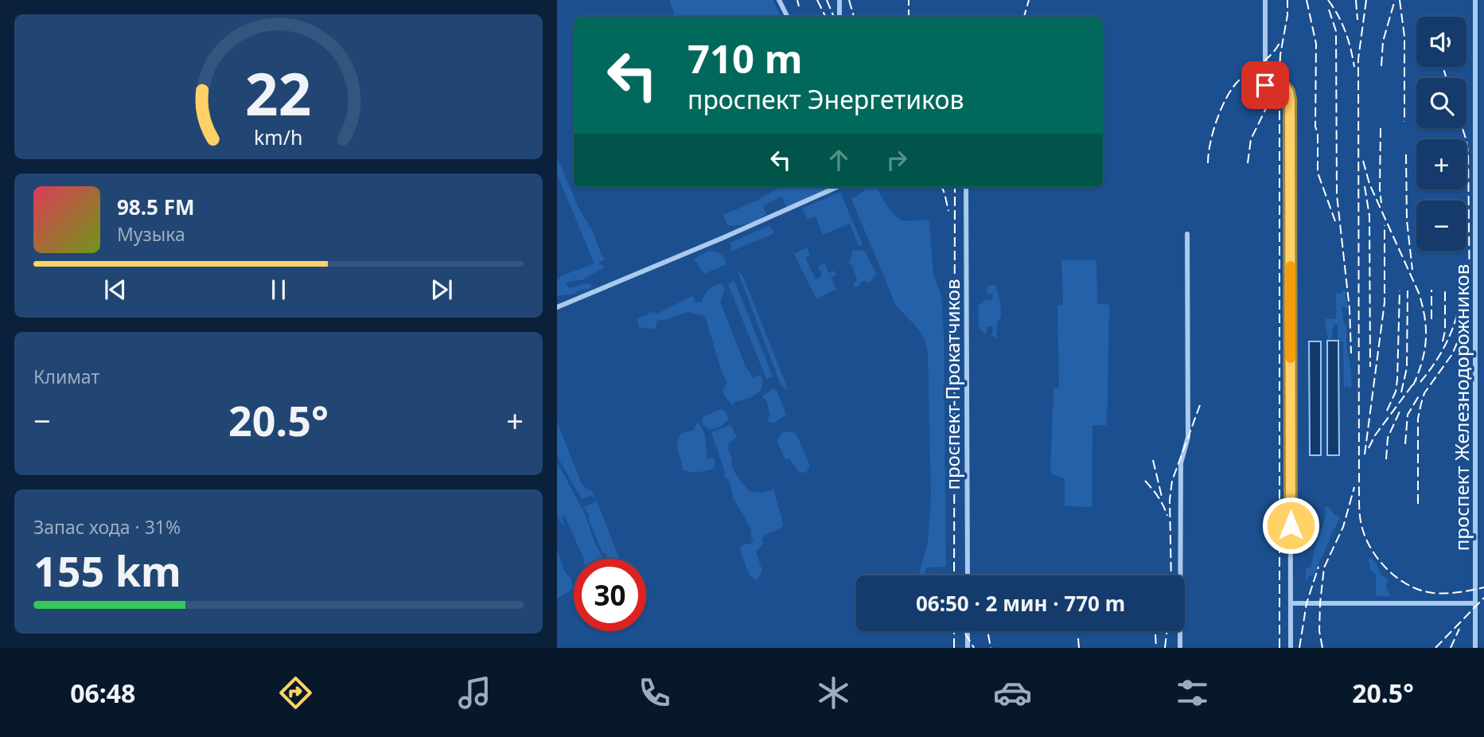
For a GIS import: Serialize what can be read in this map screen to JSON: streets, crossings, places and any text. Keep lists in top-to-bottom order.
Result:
{
  "streets": {
    "street": ["проспект Прокатчиков", "проспект Железнодорожников"]
  },
  "page": {
    "map_buttons": ["+", "−"],
    "turn": ["710 m", "проспект Энергетиков"],
    "song": ["98.5 FM", "Музыка"],
    "tile": [
      "Климат",
      ["Запас хода · 31%", "155 km"]
    ],
    "heat": ["−", "20.5°", "+"],
    "limit": "30",
    "trip": "06:50 · 2 мин · 770 m",
    "tabs": ["06:48", "20.5°"],
    "gauge": ["22", "km/h"]
  }
}
